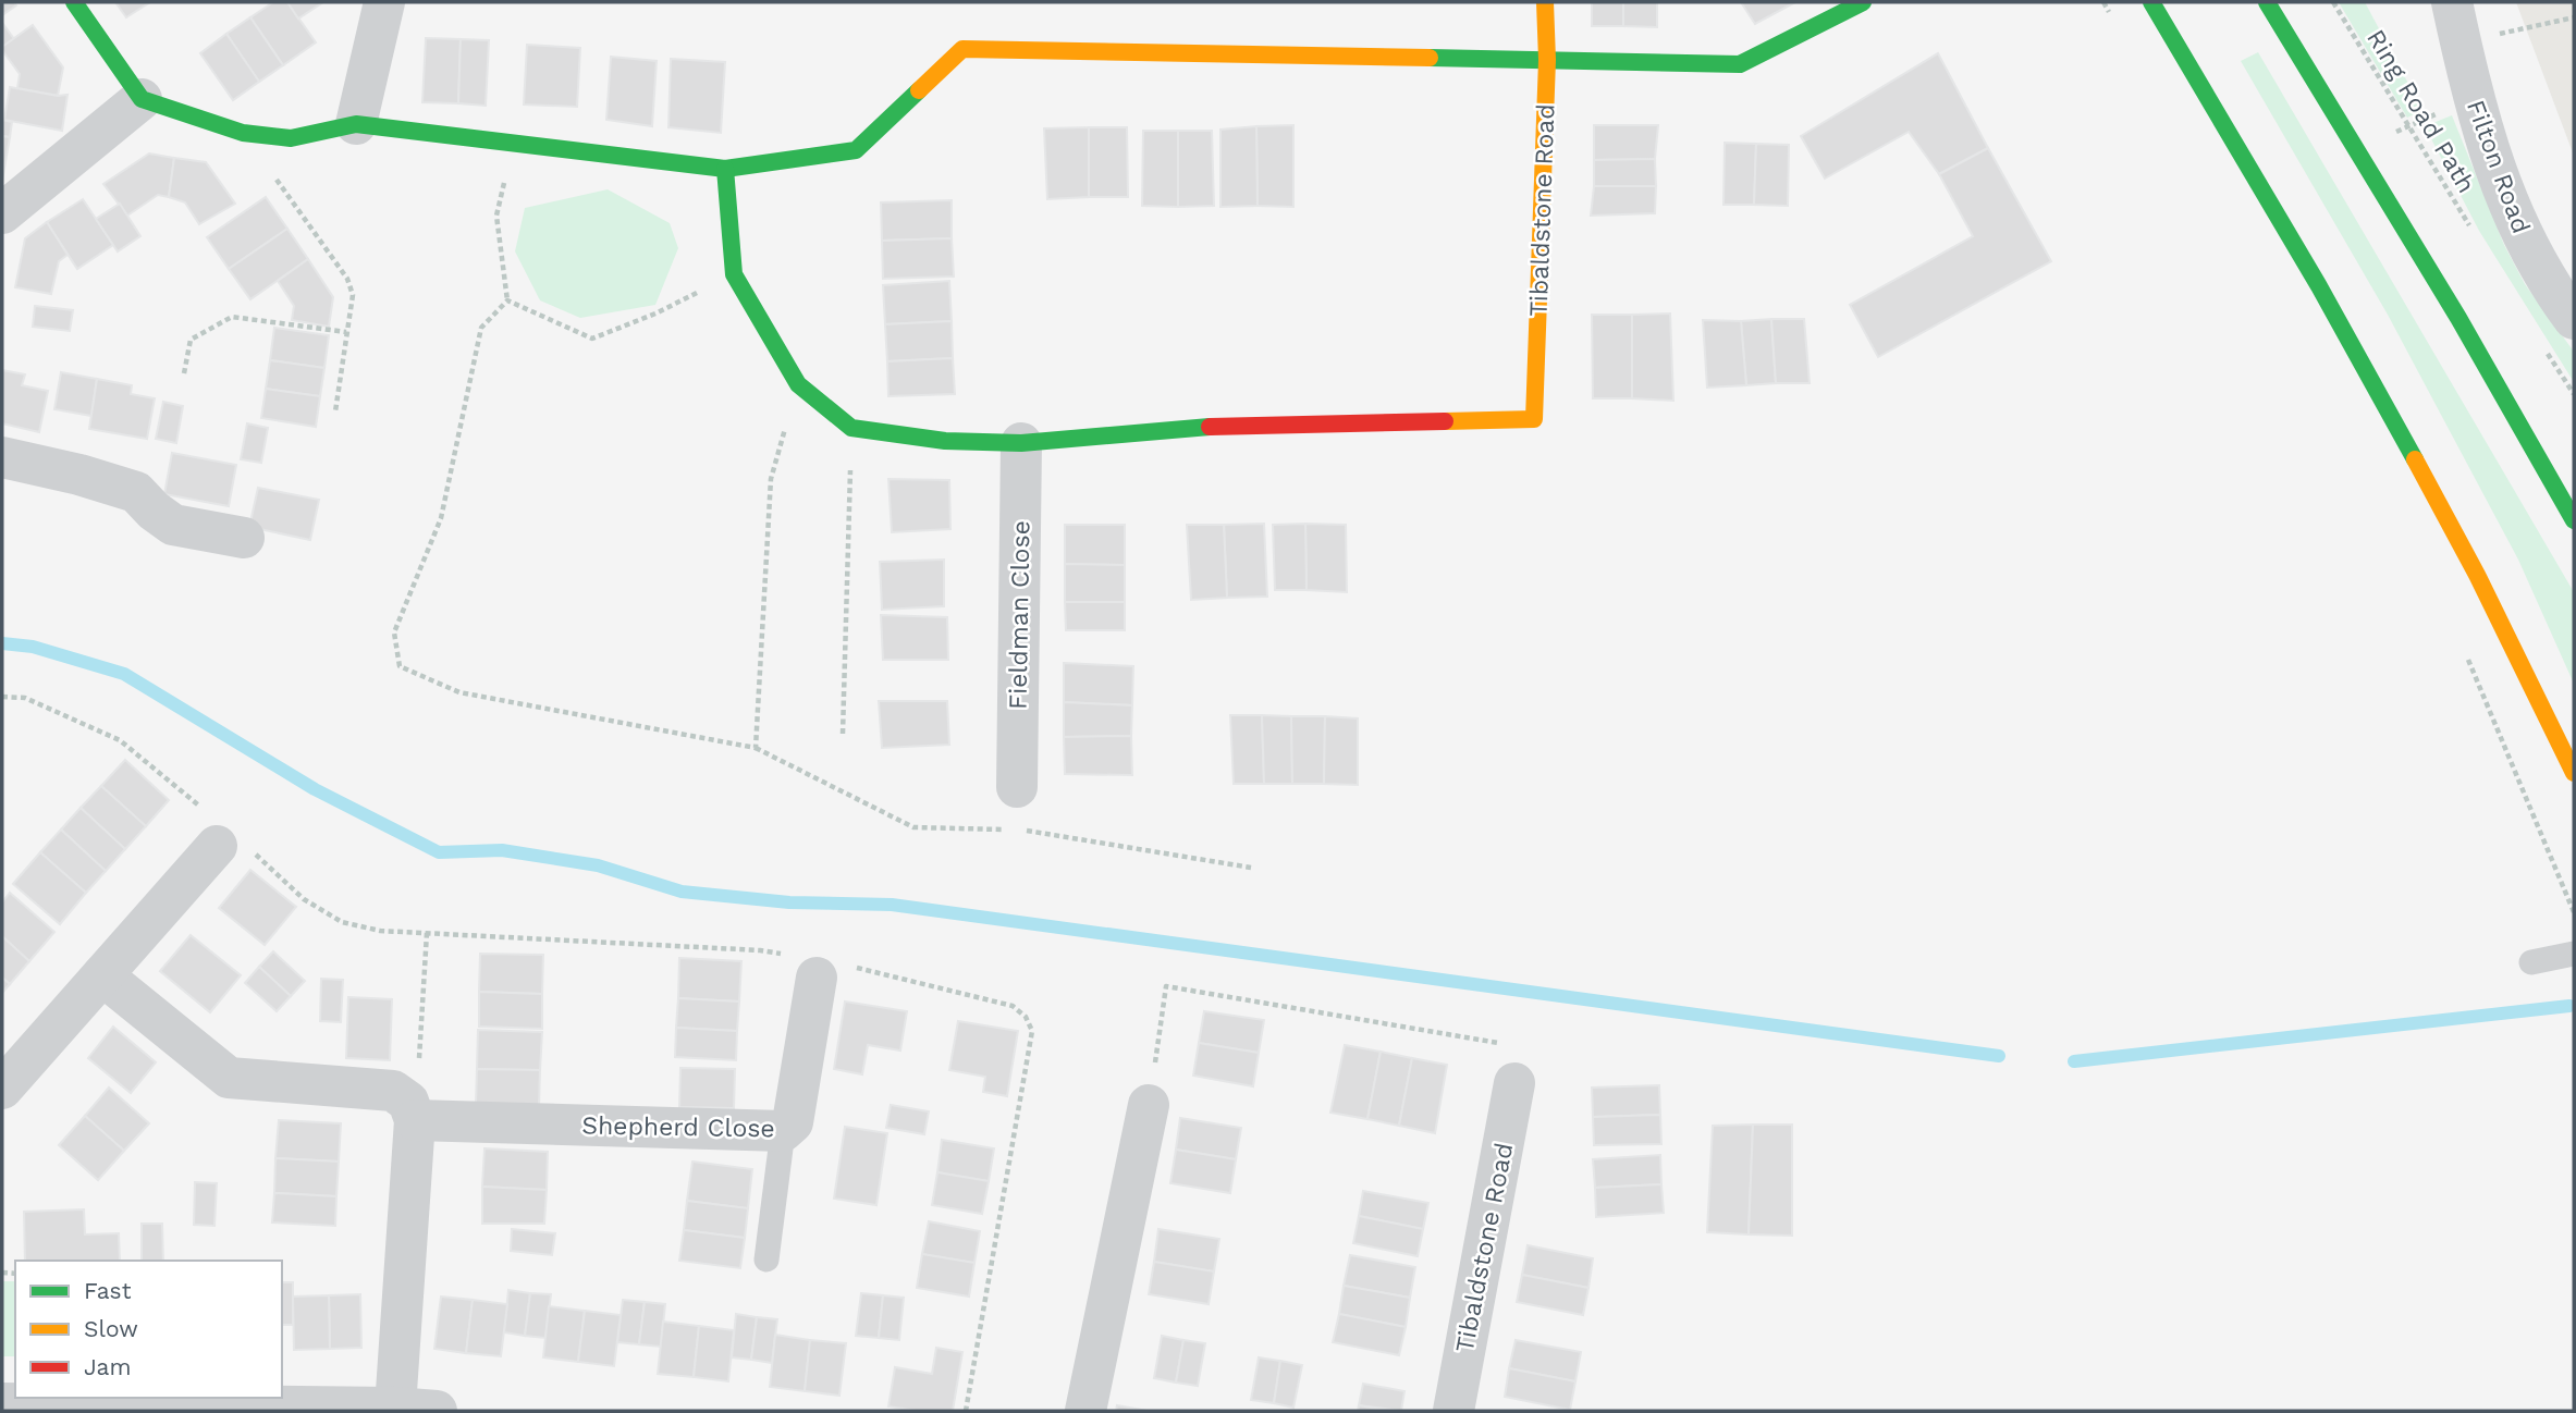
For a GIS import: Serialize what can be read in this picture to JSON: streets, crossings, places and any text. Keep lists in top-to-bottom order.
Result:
{
  "streets": {
    "street": [
      "Filton Road",
      "Tibaldstone Road",
      "Fieldman Close",
      "Shepherd Close"
    ],
    "path": ["Ring Road Path"]
  },
  "crossings": [
    ["Tibaldstone Road", "Fieldman Close"]
  ],
  "legend": ["Fast", "Slow", "Jam"]
}
